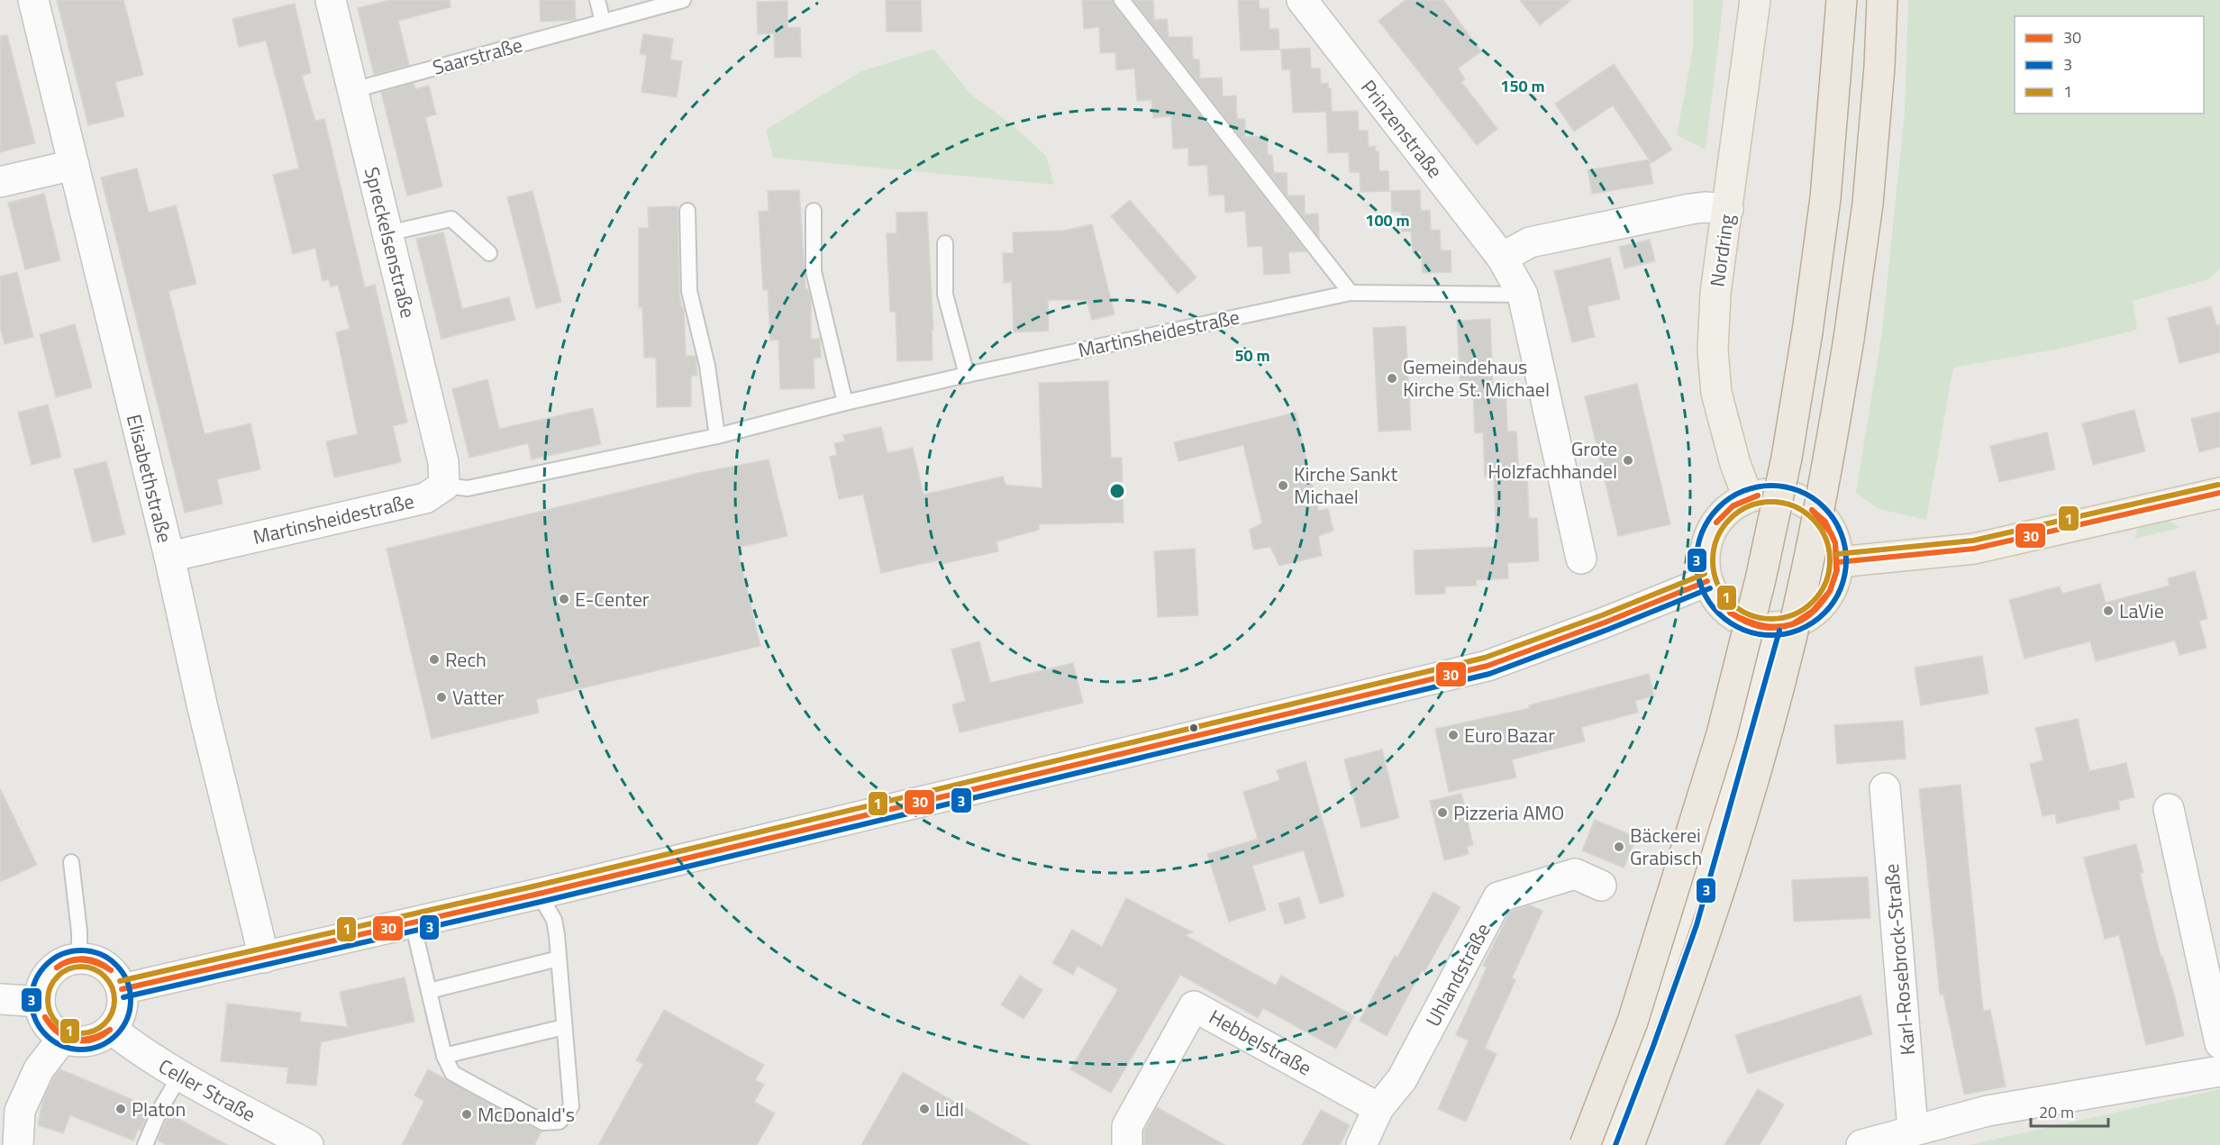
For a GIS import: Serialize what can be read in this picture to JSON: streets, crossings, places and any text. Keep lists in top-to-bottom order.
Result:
{
  "streets": {
    "main road": ["Nordring"],
    "street": [
      "Prinzenstraße",
      "Spreckelsenstraße",
      "Martinsheidestraße",
      "Elisabethstraße",
      "Karl-Rosebrock-Straße",
      "Uhlandstraße",
      "Hebbelstraße",
      "Celler Straße"
    ],
    "lane": ["Saarstraße"]
  },
  "crossings": [
    ["Saarstraße", "Spreckelsenstraße"],
    ["Prinzenstraße", "Martinsheidestraße"],
    ["Spreckelsenstraße", "Martinsheidestraße"],
    ["Martinsheidestraße", "Elisabethstraße"],
    ["Uhlandstraße", "Hebbelstraße"]
  ],
  "places": [
    "Gemeindehaus Kirche St. Michael",
    "Grote Holzfachhandel",
    "Kirche Sankt Michael",
    "E-Center",
    "LaVie",
    "Rech",
    "Vatter",
    "Euro Bazar",
    "Pizzeria AMO",
    "Bäckerei Grabisch",
    "Platon",
    "Lidl",
    "McDonald's"
  ],
  "lines": ["transit line 1", "transit line 3", "transit line 30"],
  "legend": ["30", "3", "1"],
  "scale_bar": "20 m",
  "rings": ["150 m", "100 m", "50 m"]
}
